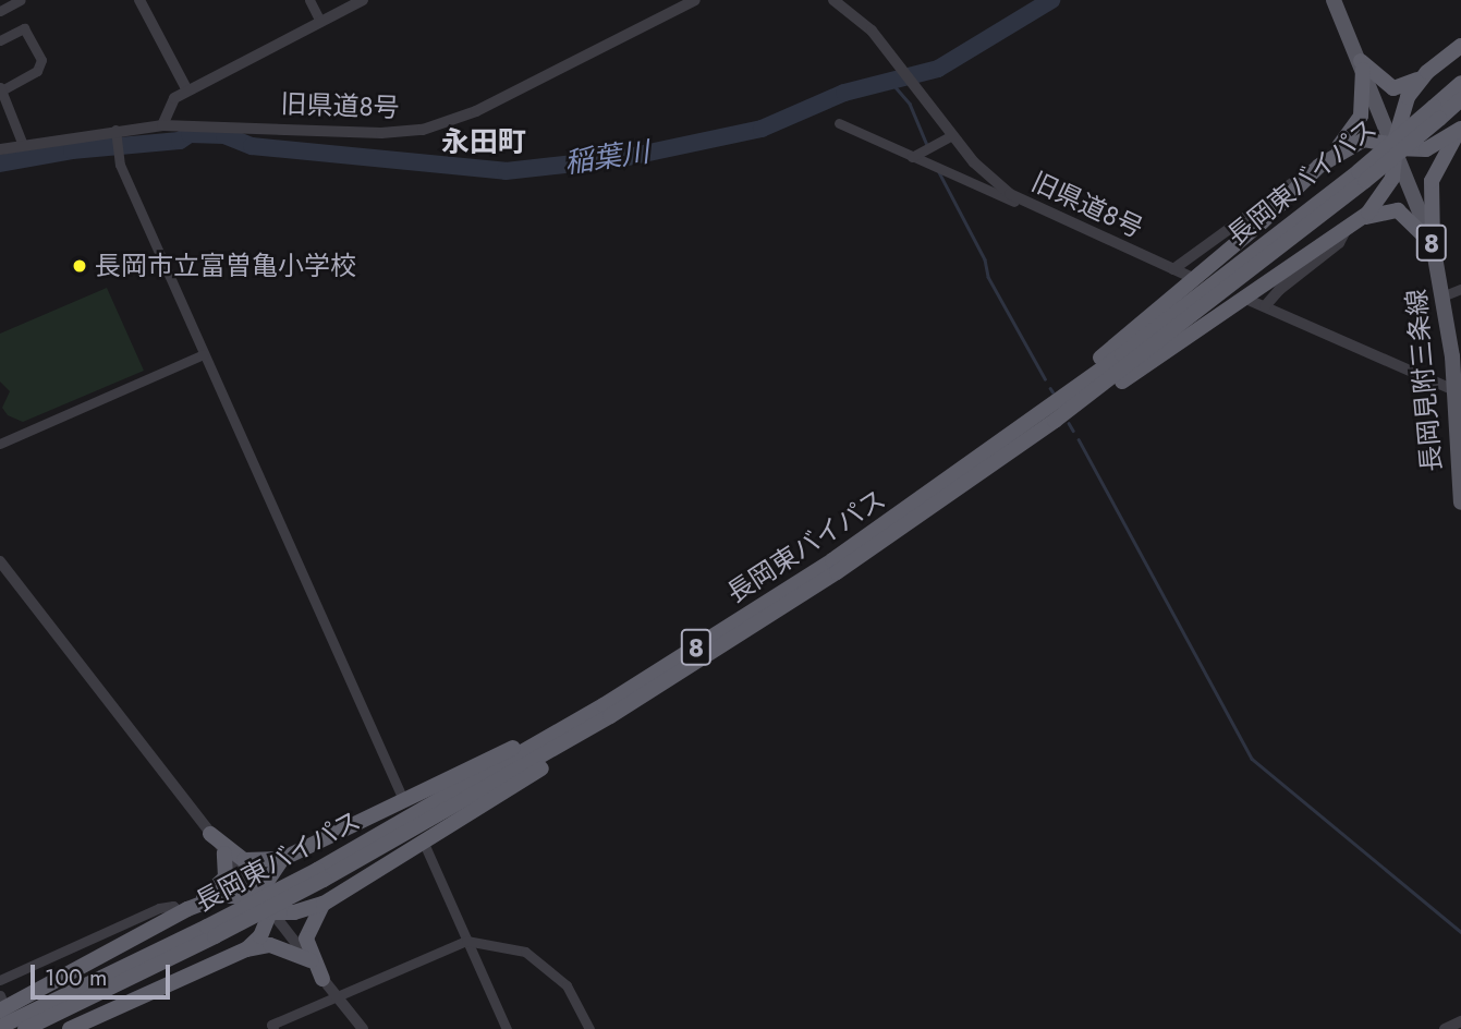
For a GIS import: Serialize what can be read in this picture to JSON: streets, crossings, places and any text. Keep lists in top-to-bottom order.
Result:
{
  "streets": {
    "highway": ["長岡東バイパス", "8"],
    "main road": ["長岡見附三条線"],
    "street": ["旧県道8号"]
  },
  "crossings": [
    ["長岡東バイパス", "8"]
  ],
  "districts": ["永田町"],
  "water": ["稲葉川"],
  "places": ["長岡市立富曽亀小学校"],
  "scale_bar": "100 m"
}
